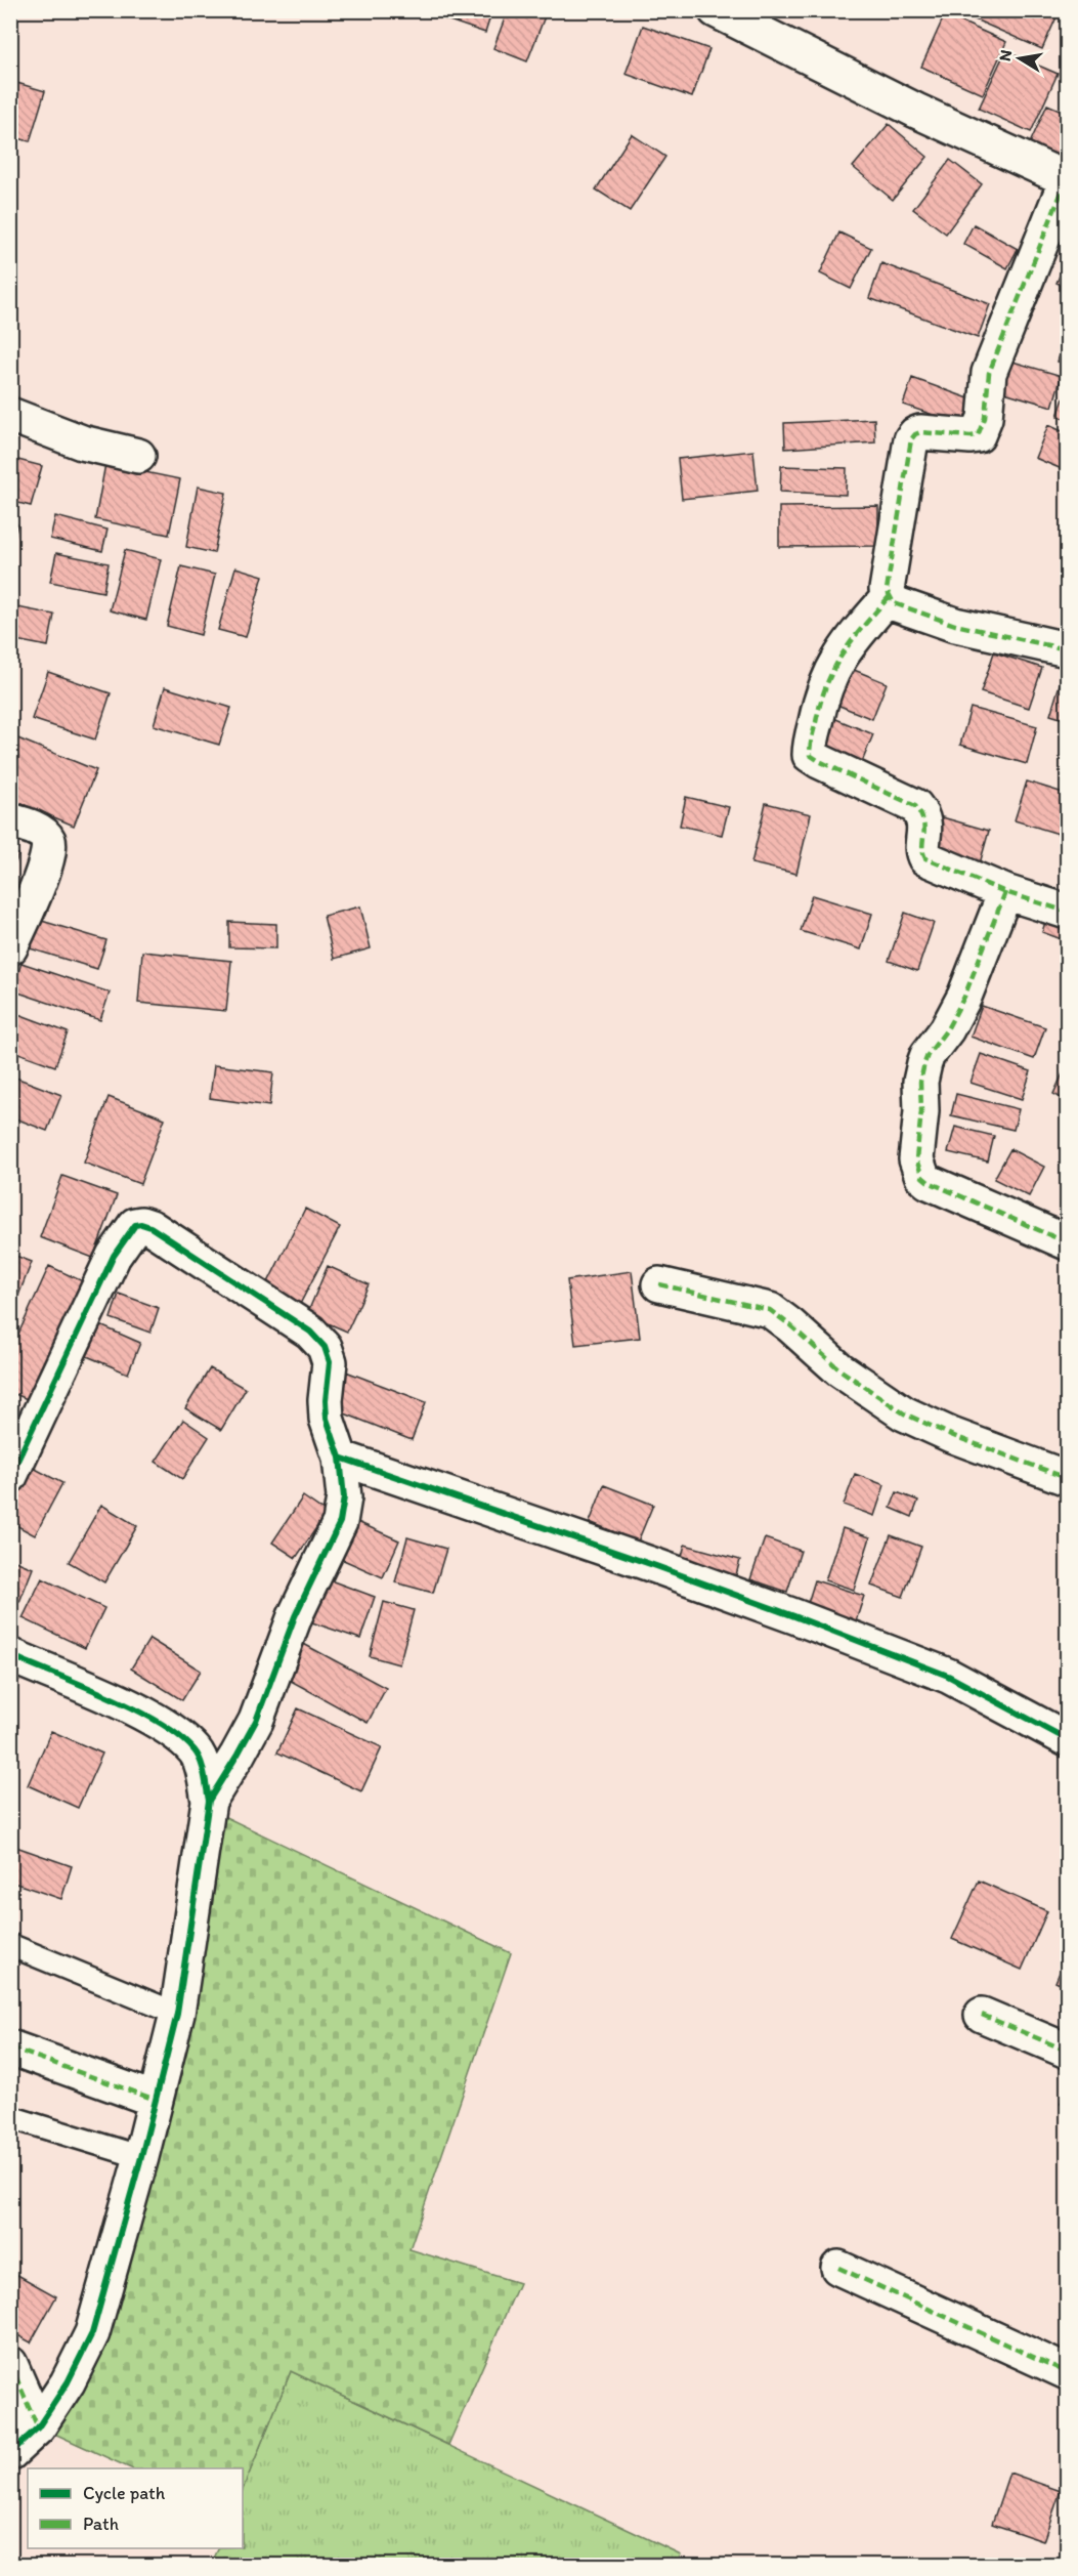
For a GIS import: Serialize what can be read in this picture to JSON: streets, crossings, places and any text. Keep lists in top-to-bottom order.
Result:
{
  "legend": ["Cycle path", "Path"],
  "north": "left"
}
